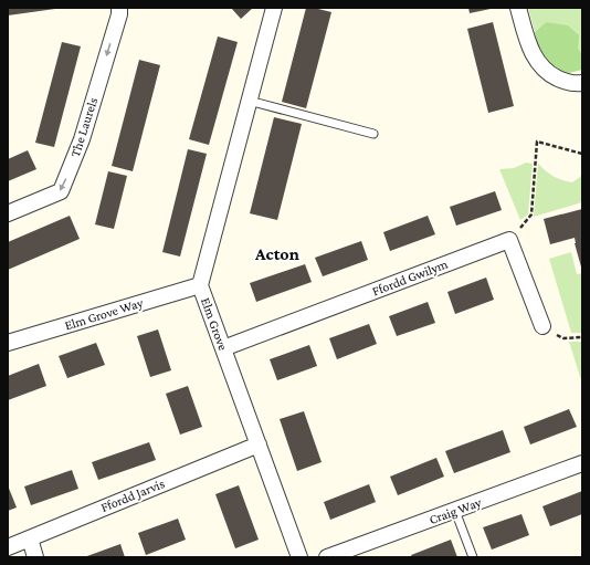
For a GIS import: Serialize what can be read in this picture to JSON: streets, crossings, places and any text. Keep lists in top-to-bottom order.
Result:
{
  "streets": {
    "street": [
      "The Laurels",
      "Ffordd Gwilym",
      "Elm Grove Way",
      "Elm Grove",
      "Ffordd Jarvis",
      "Craig Way"
    ]
  },
  "crossings": [
    ["Ffordd Gwilym", "Elm Grove"],
    ["Elm Grove Way", "Elm Grove"],
    ["Elm Grove", "Ffordd Jarvis"]
  ],
  "one_way": ["The Laurels"],
  "districts": ["Acton"]
}
